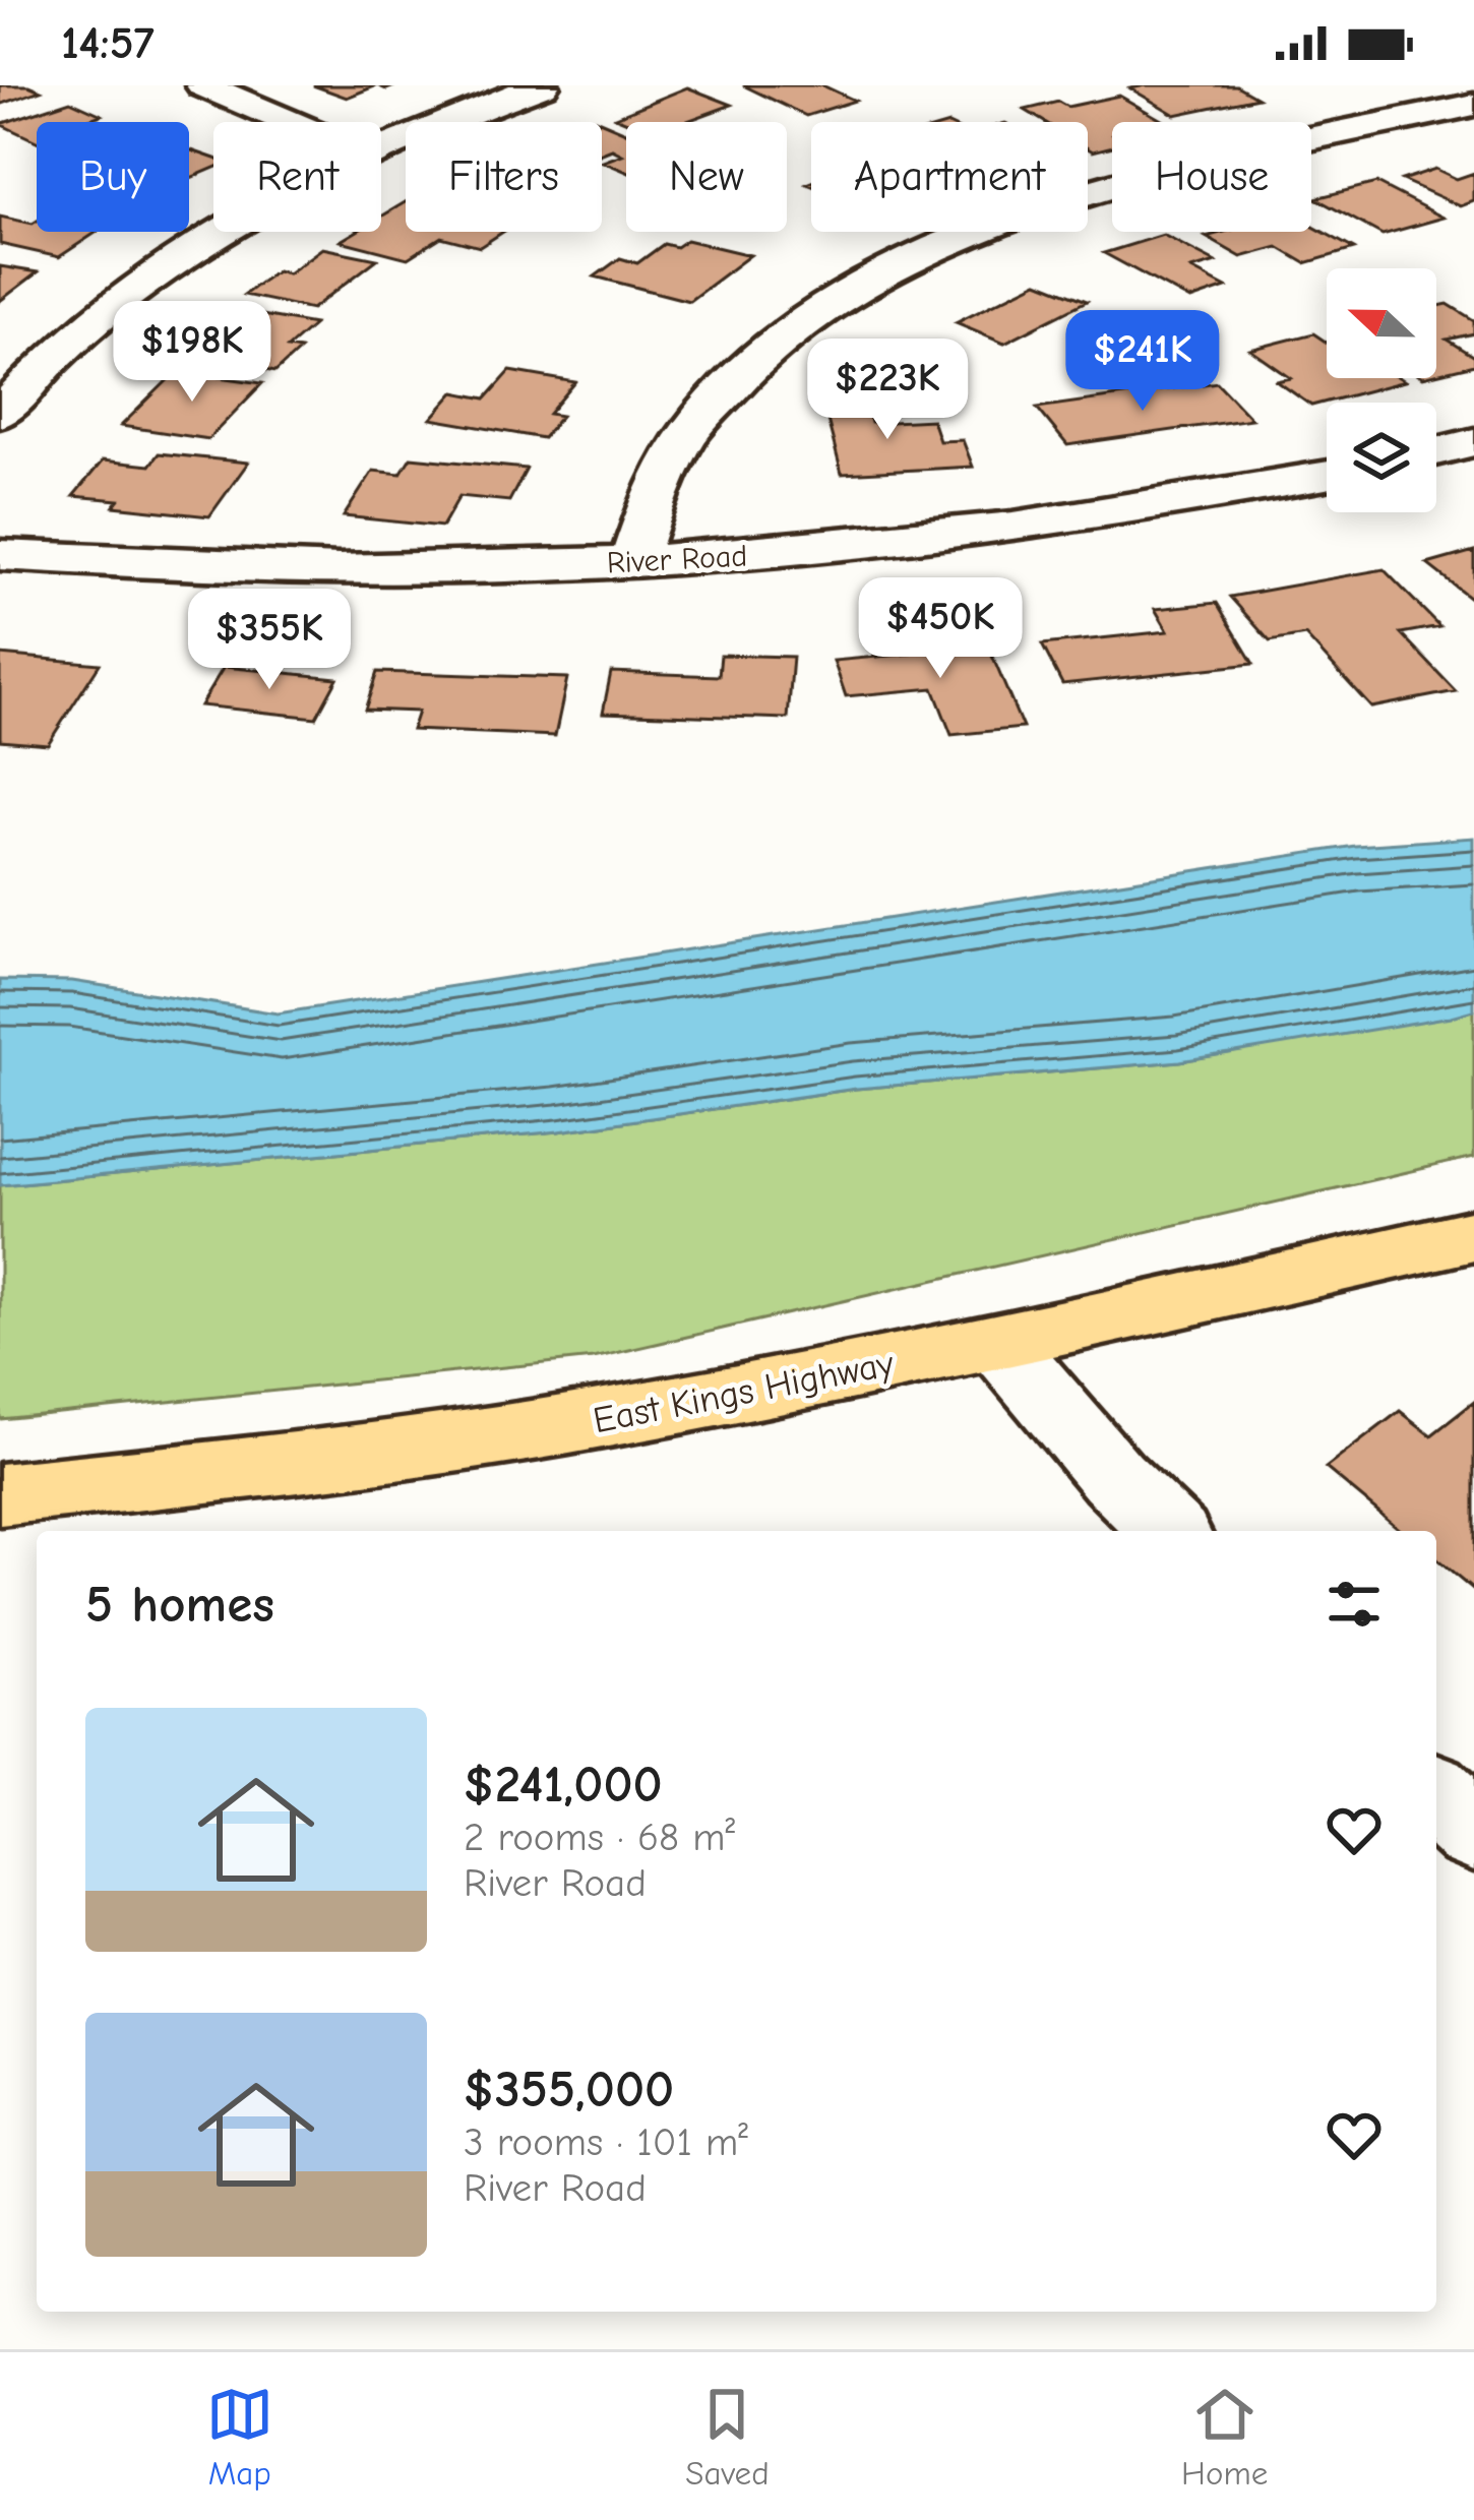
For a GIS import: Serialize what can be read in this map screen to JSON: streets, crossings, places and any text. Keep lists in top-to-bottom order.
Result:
{
  "streets": {
    "main road": ["East Kings Highway"],
    "street": ["River Road"]
  },
  "north": "left",
  "page": {
    "status": "14:57",
    "chip": [
      "Buy",
      "Rent",
      "Filters",
      "New",
      "Apartment",
      "House"
    ],
    "price": [
      "$198K",
      "$241K",
      "$223K",
      "$450K",
      "$355K"
    ],
    "heading": "5 homes",
    "list": [
      {
        "name": "$241,000",
        "note": "2 rooms · 68 m² · River Road"
      },
      {
        "name": "$355,000",
        "note": "3 rooms · 101 m² · River Road"
      }
    ],
    "tabs": ["Map", "Saved", "Home"]
  }
}
